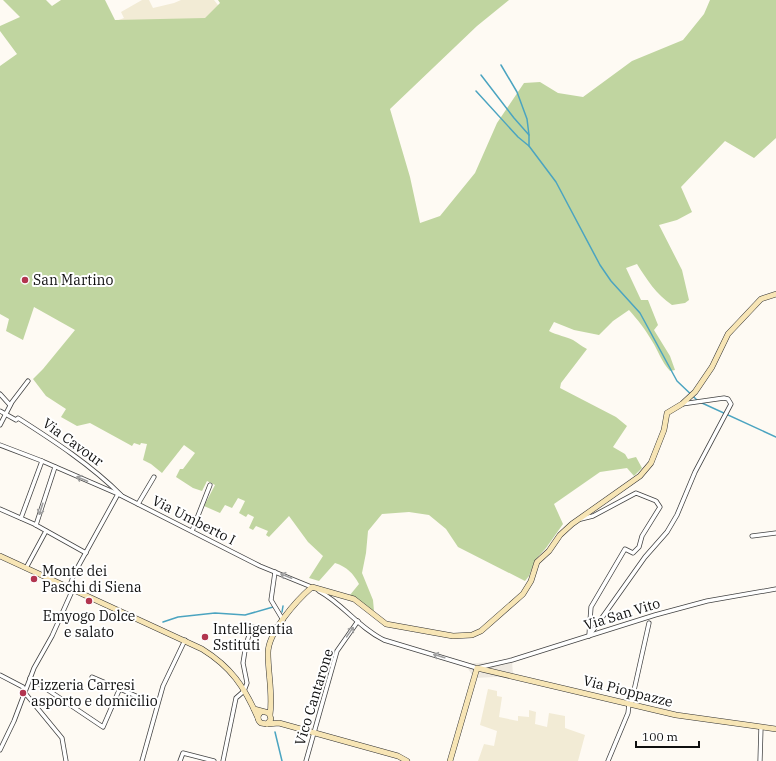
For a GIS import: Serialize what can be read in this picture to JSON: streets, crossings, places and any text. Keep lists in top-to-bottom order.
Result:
{
  "streets": {
    "street": [
      "Via Cavour",
      "Via Umberto I",
      "Via San Vito",
      "Via Pioppazze",
      "Vico Cantarone"
    ]
  },
  "crossings": [
    ["Via Cavour", "Via Umberto I"],
    ["Via Umberto I", "Via San Vito"],
    ["Via Umberto I", "Via Pioppazze"],
    ["Via Umberto I", "Vico Cantarone"],
    ["Via San Vito", "Via Pioppazze"]
  ],
  "one_way": ["Via Umberto I", "Vico Cantarone"],
  "places": [
    "San Martino",
    "Monte dei Paschi di Siena",
    "Emyogo Dolce e salato",
    "Intelligentia Sstituti",
    "Pizzeria Carresi asporto e domicilio"
  ],
  "scale_bar": "100 m"
}
